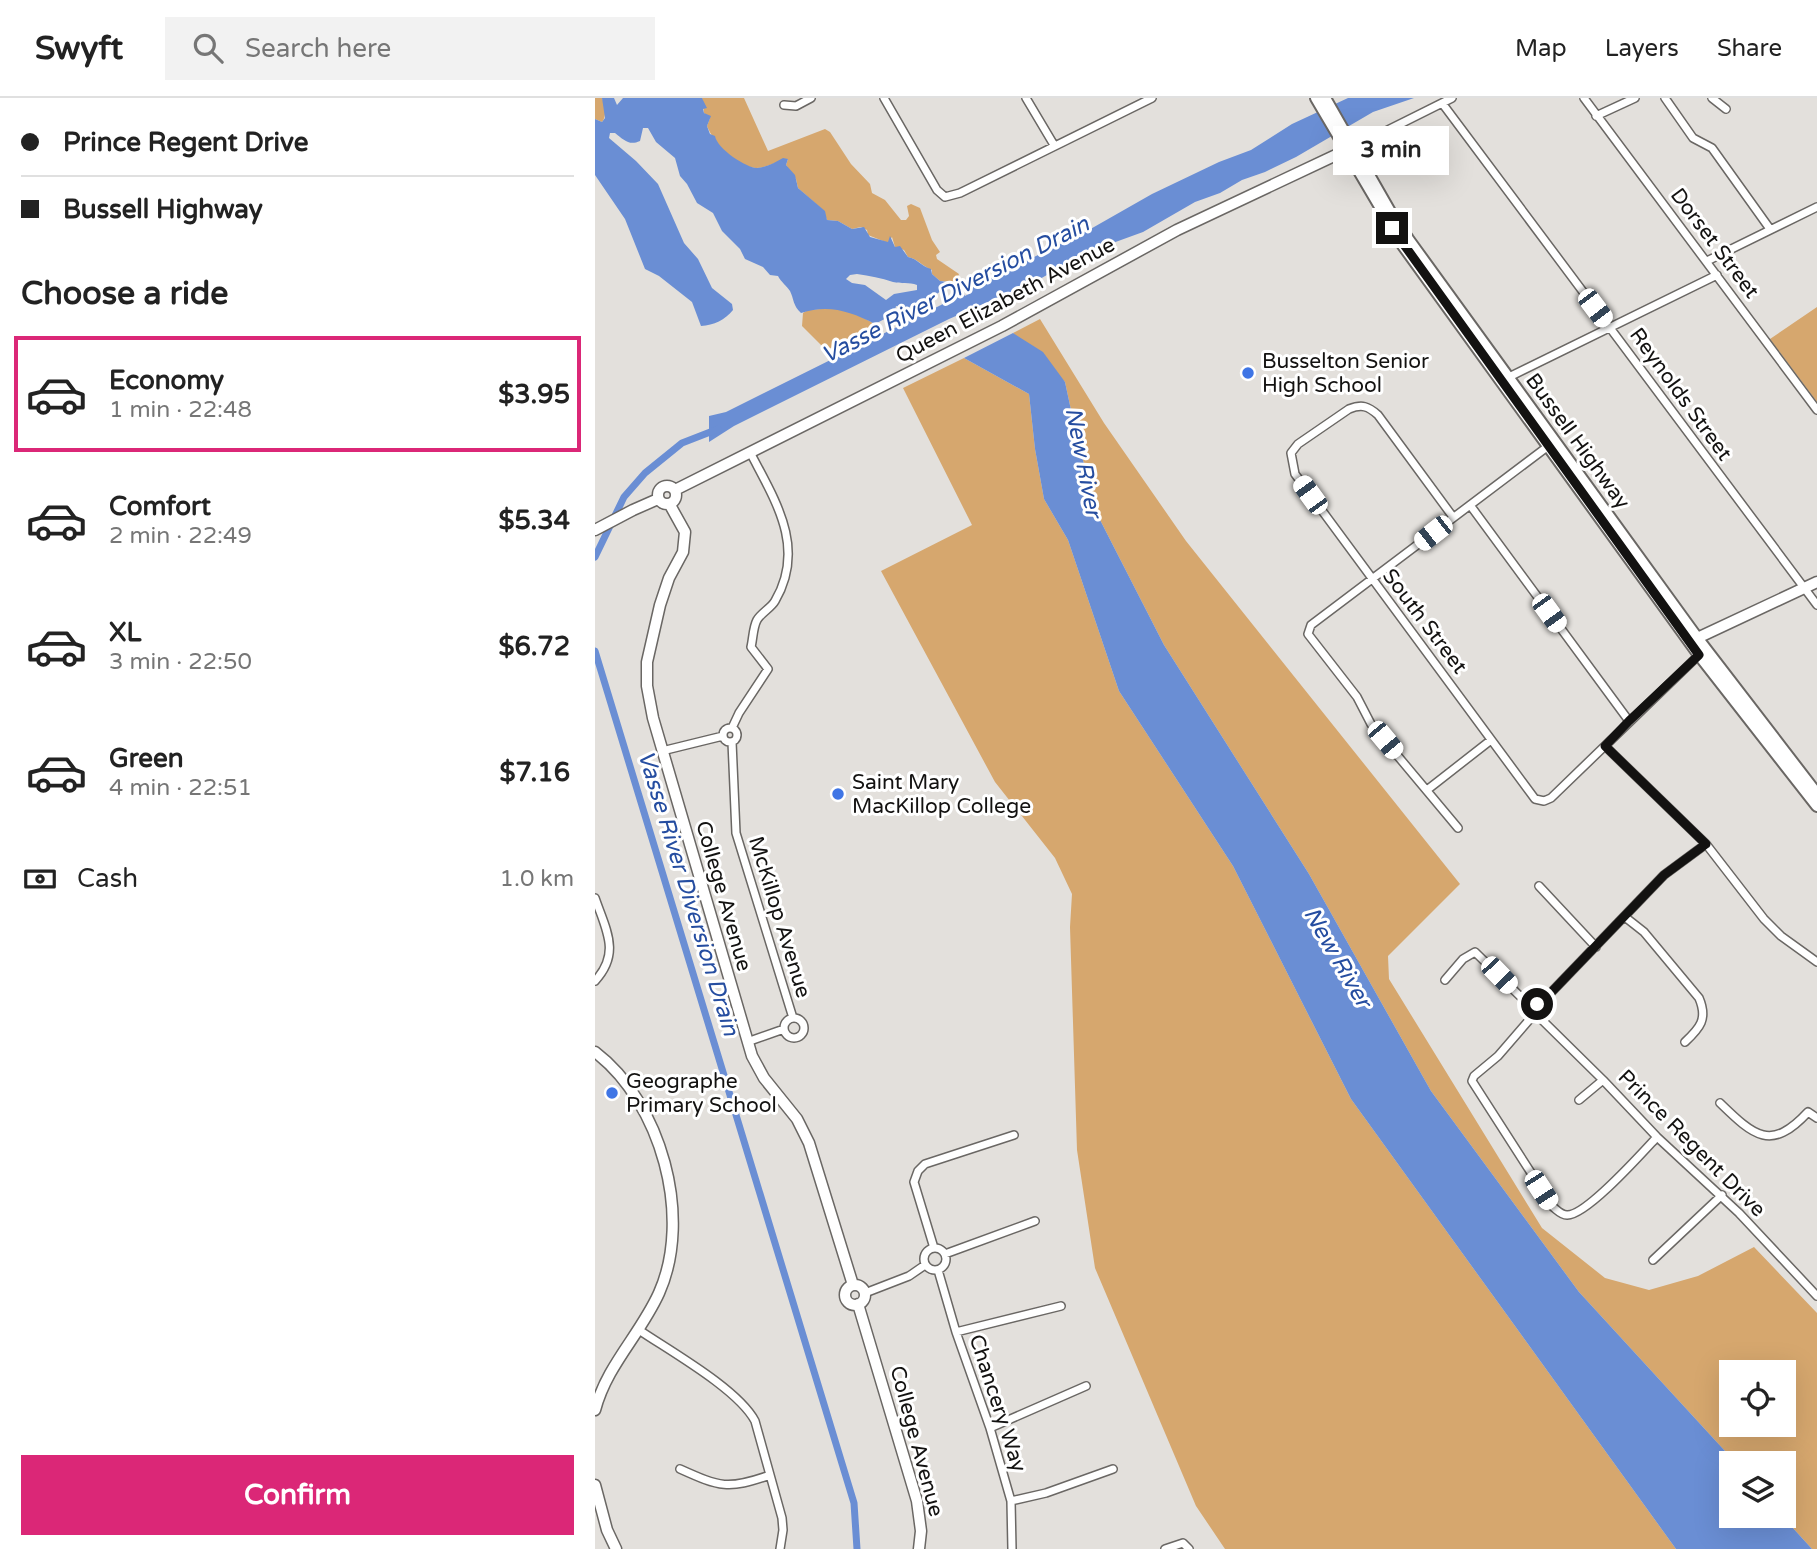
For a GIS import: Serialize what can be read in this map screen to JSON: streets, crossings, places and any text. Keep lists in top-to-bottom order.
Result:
{
  "streets": {
    "main road": ["Bussell Highway"],
    "street": [
      "Dorset Street",
      "Queen Elizabeth Avenue",
      "Reynolds Street",
      "South Street",
      "College Avenue",
      "McKillop Avenue",
      "Prince Regent Drive",
      "Chancery Way"
    ]
  },
  "crossings": [
    ["Queen Elizabeth Avenue", "Bussell Highway"],
    ["Queen Elizabeth Avenue", "College Avenue"]
  ],
  "water": ["Vasse River Diversion Drain", "New River"],
  "places": ["Busselton Senior High School", "Saint Mary MacKillop College", "Geographe Primary School"],
  "page": {
    "header": "Swyft",
    "search": "Search here",
    "nav": ["Map", "Layers", "Share"],
    "banner": ["Prince Regent Drive", "Bussell Highway"],
    "bubble": "3 min",
    "heading": "Choose a ride",
    "list": [
      {
        "name": "Economy",
        "note": "1 min · 22:48",
        "value": "$3.95"
      },
      {
        "name": "Comfort",
        "note": "2 min · 22:49",
        "value": "$5.34"
      },
      {
        "name": "XL",
        "note": "3 min · 22:50",
        "value": "$6.72"
      },
      {
        "name": "Green",
        "note": "4 min · 22:51",
        "value": "$7.16"
      }
    ],
    "pay": ["Cash", "1.0 km"],
    "buttons": "Confirm"
  }
}
